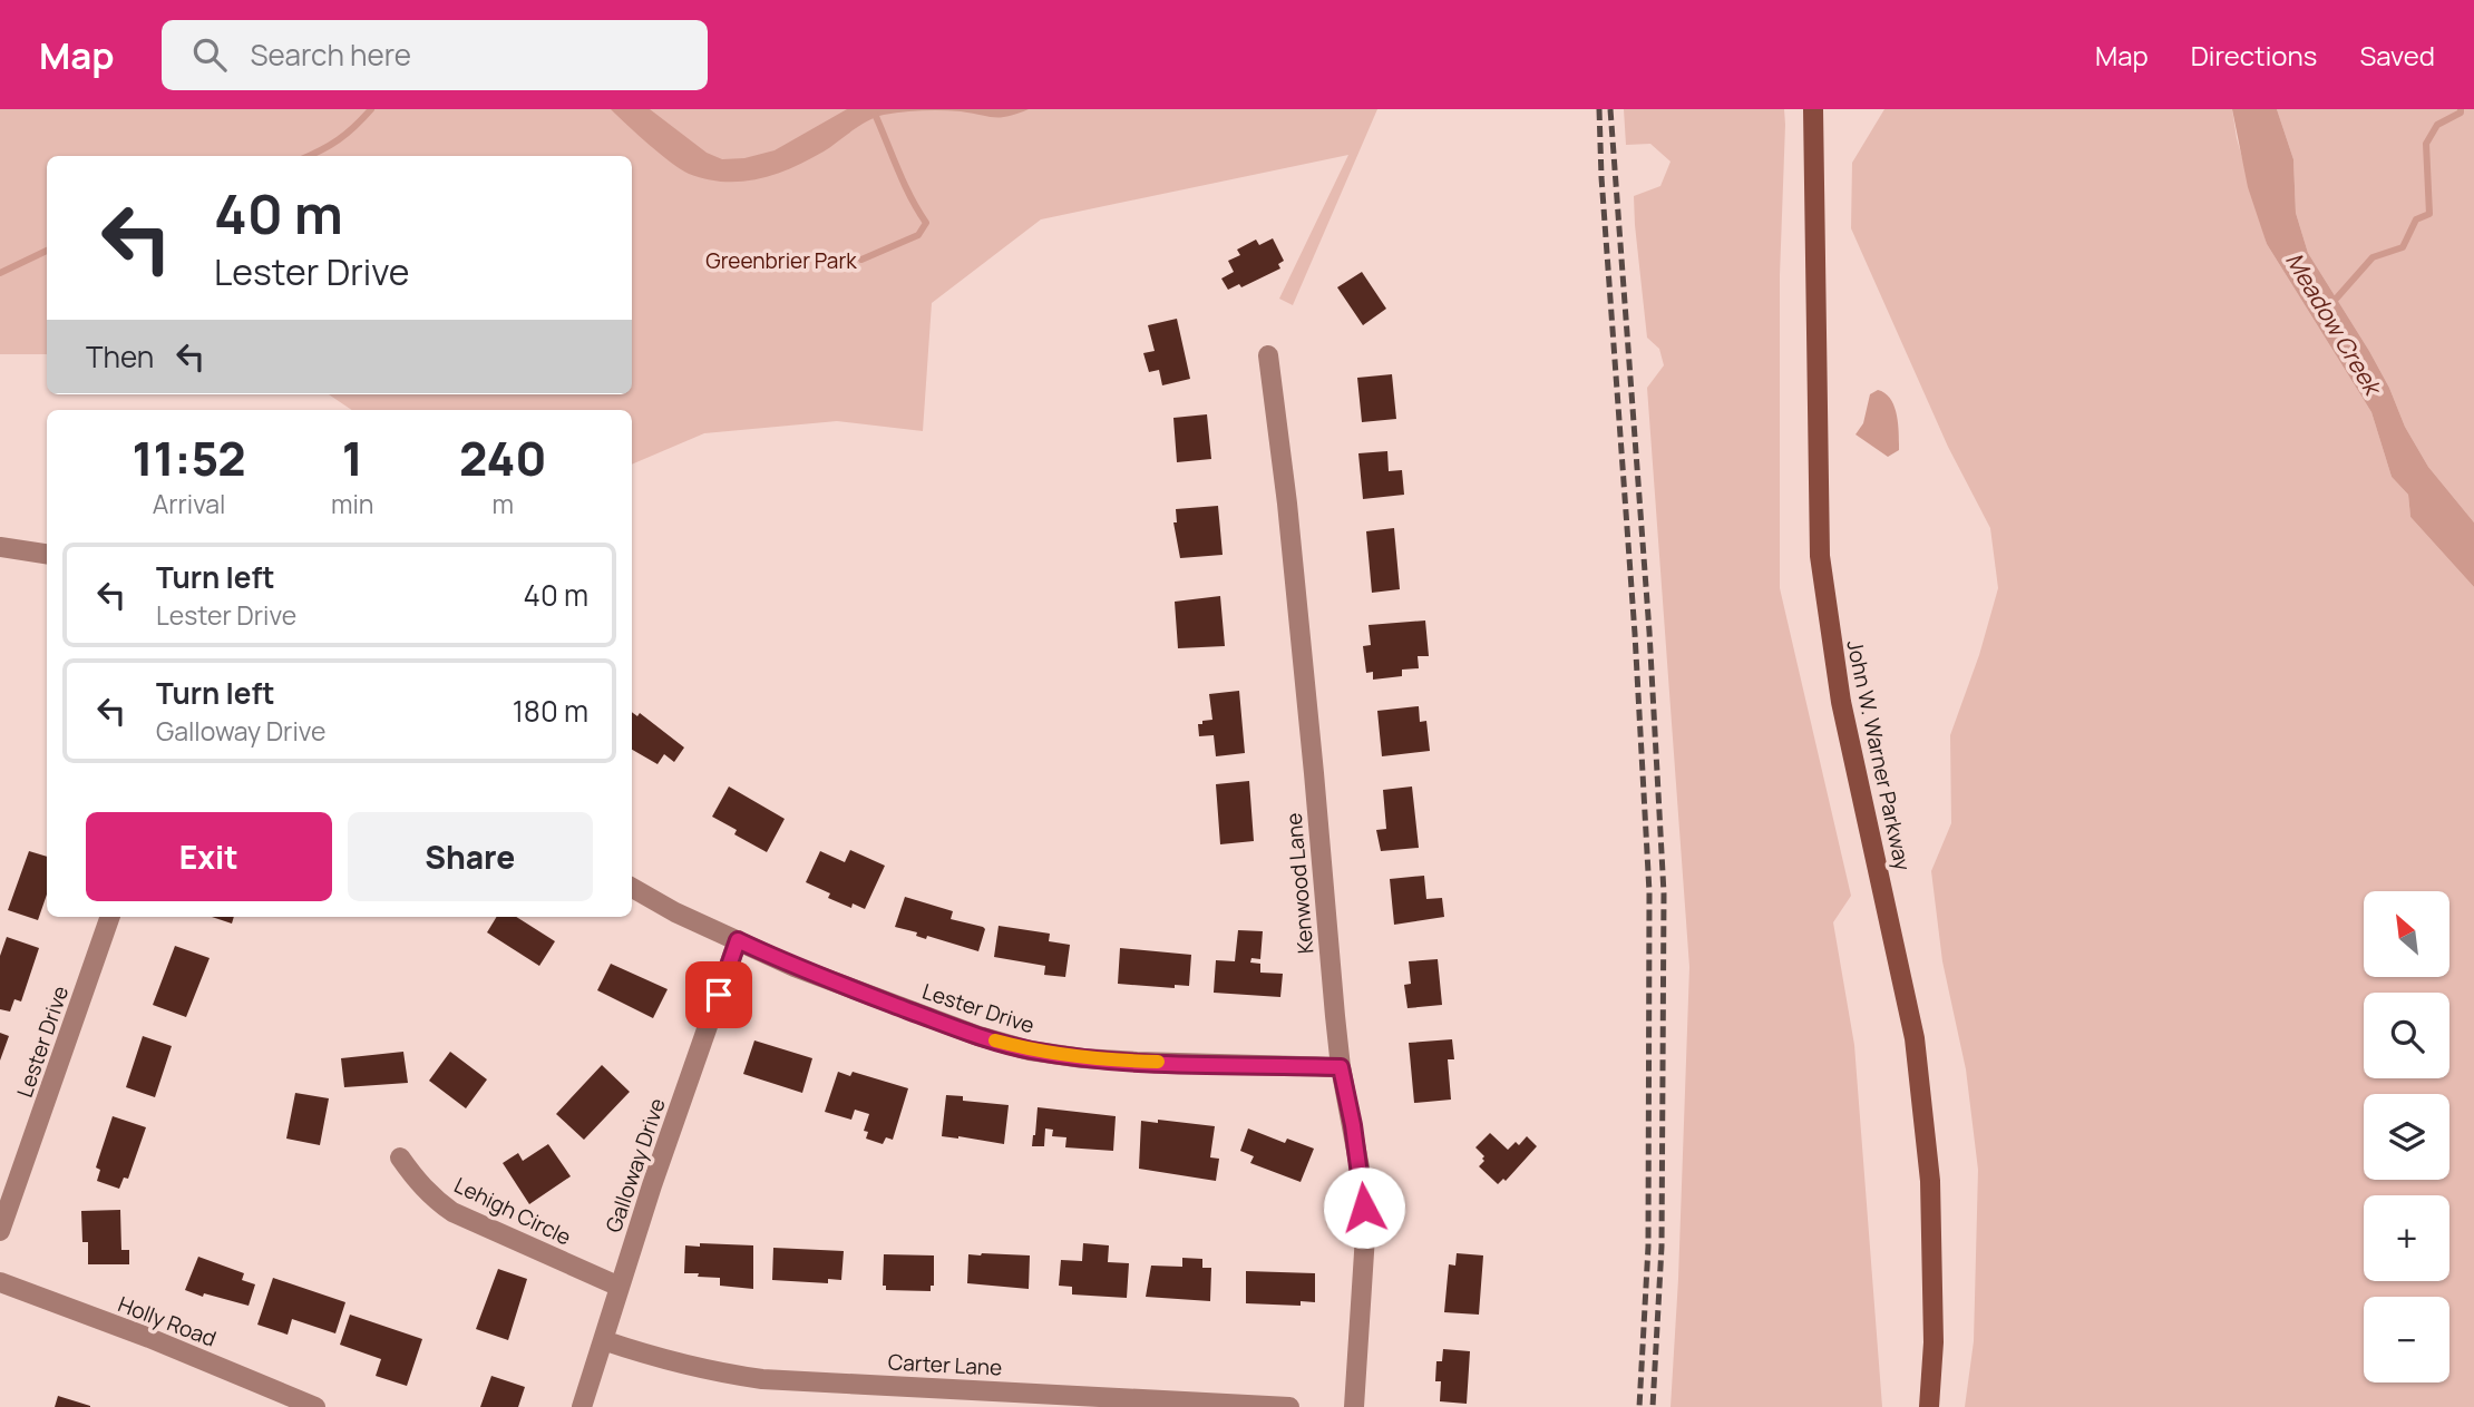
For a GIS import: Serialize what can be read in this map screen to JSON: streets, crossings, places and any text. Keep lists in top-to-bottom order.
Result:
{
  "streets": {
    "main road": ["John W. Warner Parkway"],
    "street": [
      "Kenwood Lane",
      "Lester Drive",
      "Galloway Drive",
      "Lehigh Circle",
      "Holly Road",
      "Carter Lane"
    ]
  },
  "crossings": [
    ["Kenwood Lane", "Lester Drive"],
    ["Lester Drive", "Galloway Drive"],
    ["Galloway Drive", "Lehigh Circle"],
    ["Galloway Drive", "Carter Lane"]
  ],
  "water": ["Meadow Creek"],
  "parks": ["Greenbrier Park"],
  "north": "top left",
  "page": {
    "header": "Map",
    "search": "Search here",
    "nav": ["Map", "Directions", "Saved"],
    "turn": ["40 m", "Lester Drive"],
    "then": "Then",
    "eta": [
      "11:52",
      "Arrival",
      "1",
      "min",
      "240",
      "m"
    ],
    "list": [
      {
        "name": "Turn left",
        "note": "Lester Drive",
        "value": "40 m"
      },
      {
        "name": "Turn left",
        "note": "Galloway Drive",
        "value": "180 m"
      }
    ],
    "buttons": ["Exit", "Share"],
    "map_buttons": ["+", "−"]
  }
}
